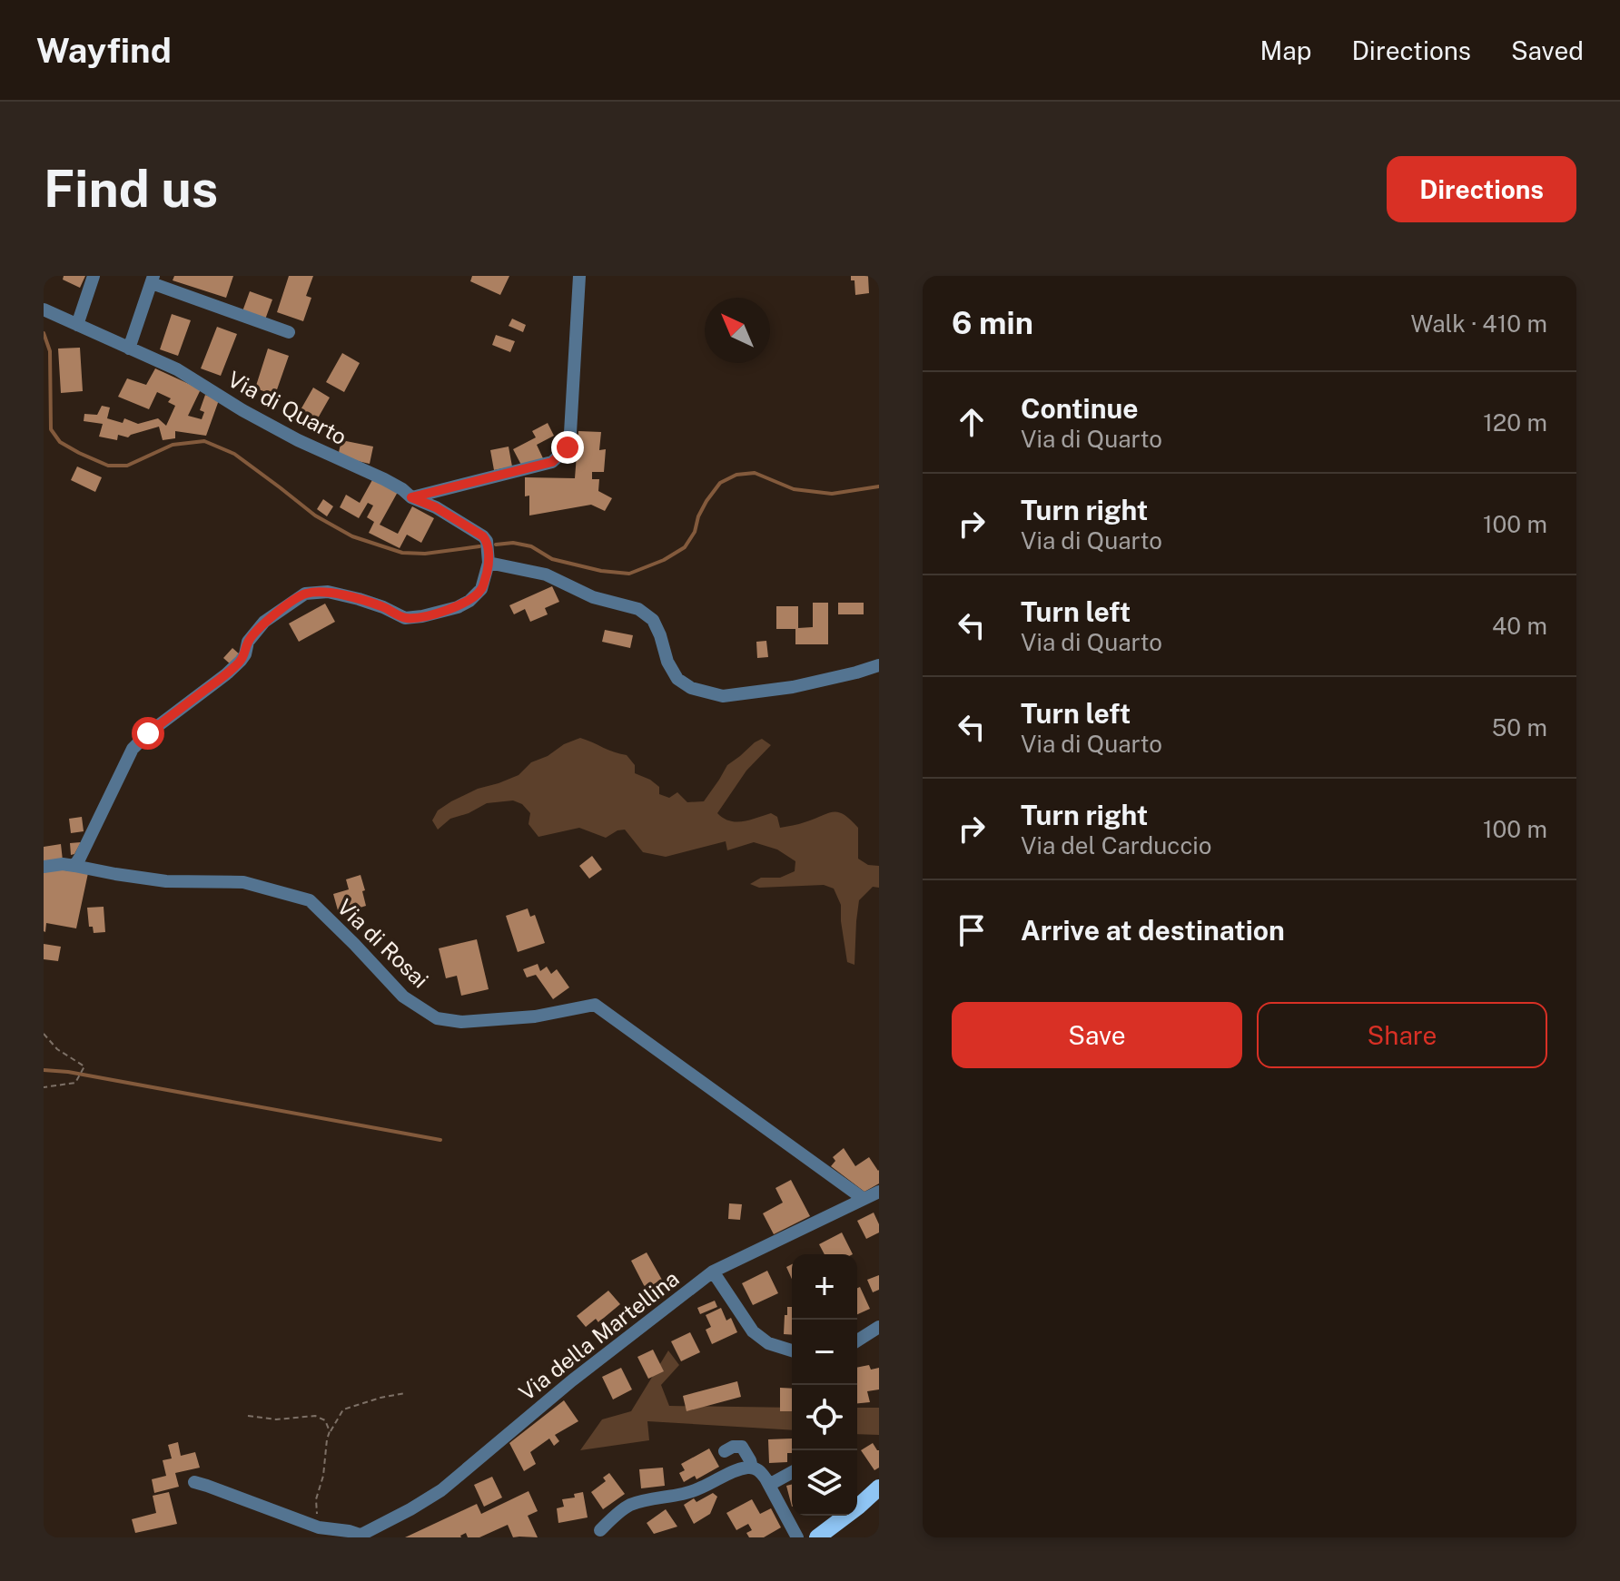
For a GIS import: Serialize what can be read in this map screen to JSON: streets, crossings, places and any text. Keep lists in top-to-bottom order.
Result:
{
  "streets": {
    "street": ["Via di Quarto", "Via di Rosai", "Via della Martellina"]
  },
  "crossings": [
    ["Via di Rosai", "Via della Martellina"]
  ],
  "north": "top left",
  "page": {
    "header": "Wayfind",
    "nav": ["Map", "Directions", "Saved"],
    "buttons": [
      "Directions",
      ["Save", "Share"]
    ],
    "title": "Find us",
    "heading": ["6 min", "Walk · 410 m"],
    "list": [
      ["Continue", "Via di Quarto", "120 m"],
      ["Turn right", "Via di Quarto", "100 m"],
      ["Turn left", "Via di Quarto", "40 m"],
      ["Turn left", "Via di Quarto", "50 m"],
      ["Turn right", "Via del Carduccio", "100 m"],
      "Arrive at destination"
    ],
    "map_buttons": ["+", "−"]
  }
}
